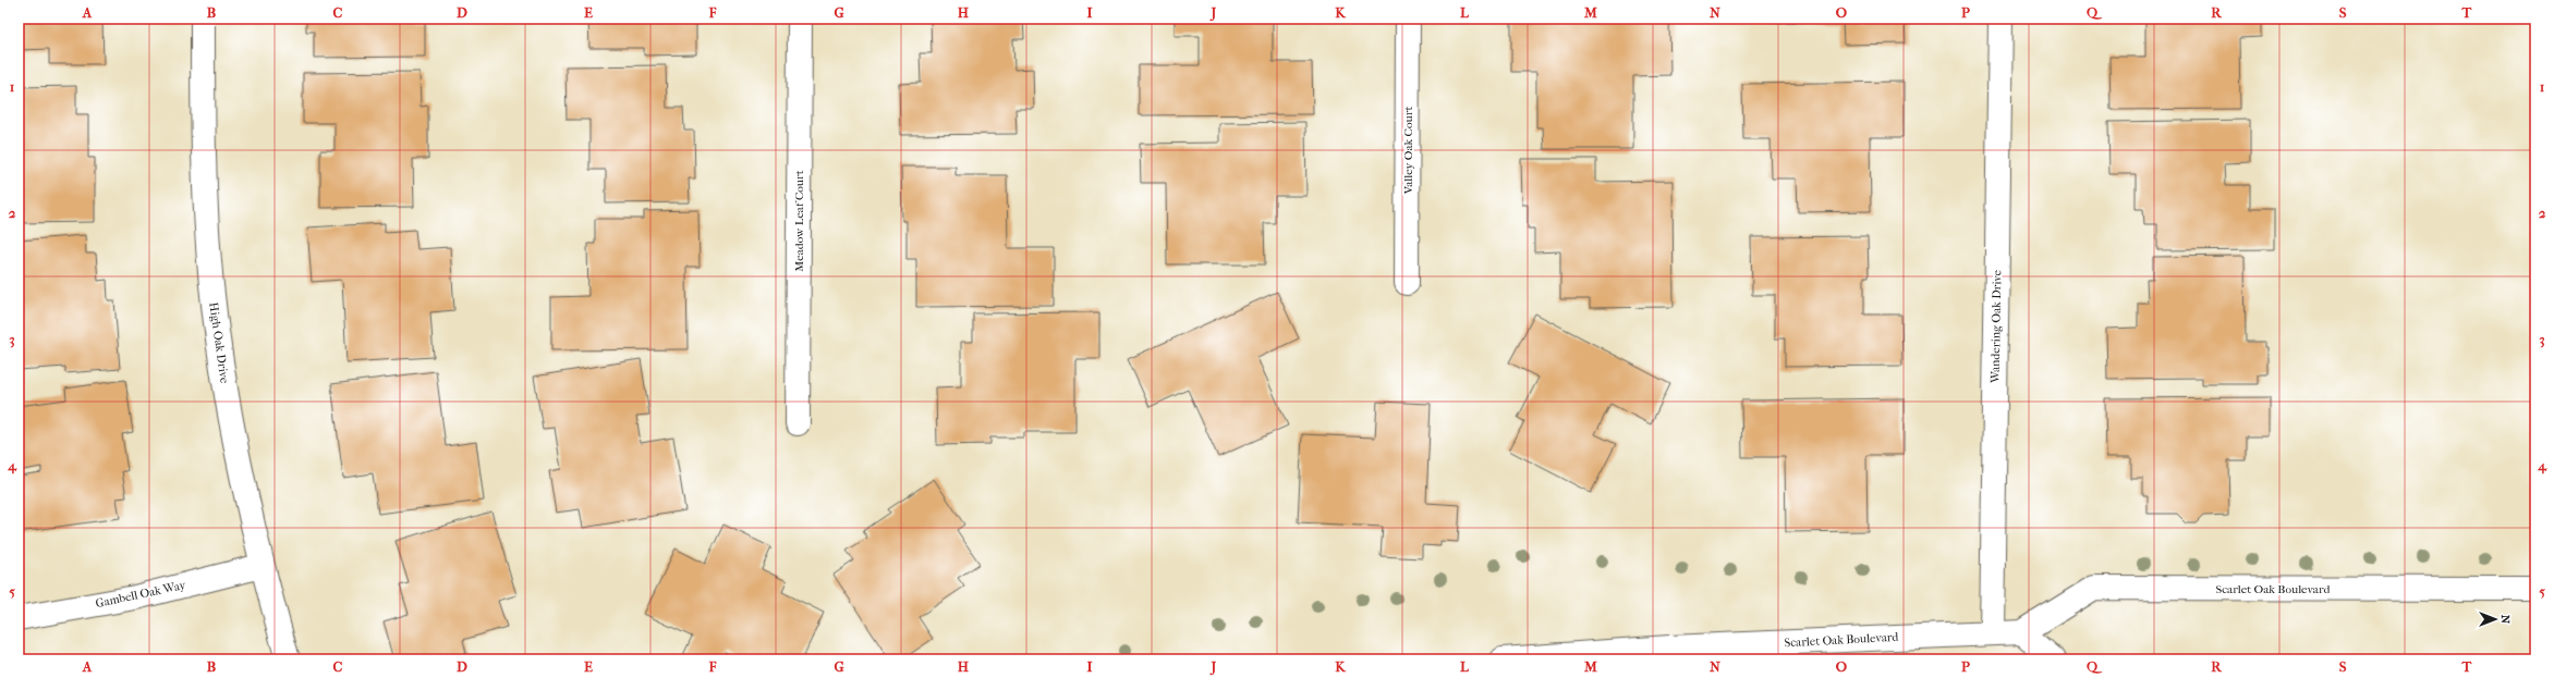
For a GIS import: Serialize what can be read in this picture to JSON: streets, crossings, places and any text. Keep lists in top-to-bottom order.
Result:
{
  "streets": {
    "street": [
      "Valley Oak Court",
      "Meadow Leaf Court",
      "Wandering Oak Drive",
      "High Oak Drive",
      "Scarlet Oak Boulevard",
      "Gambell Oak Way"
    ]
  },
  "crossings": [
    ["Wandering Oak Drive", "Scarlet Oak Boulevard"],
    ["High Oak Drive", "Gambell Oak Way"]
  ],
  "north": "right",
  "grid": {
    "columns": [
      "A",
      "B",
      "C",
      "D",
      "E",
      "F",
      "G",
      "H",
      "I",
      "J",
      "K",
      "L",
      "M",
      "N",
      "O",
      "P",
      "Q",
      "R",
      "S",
      "T"
    ],
    "rows": [
      "1",
      "2",
      "3",
      "4",
      "5"
    ]
  }
}
